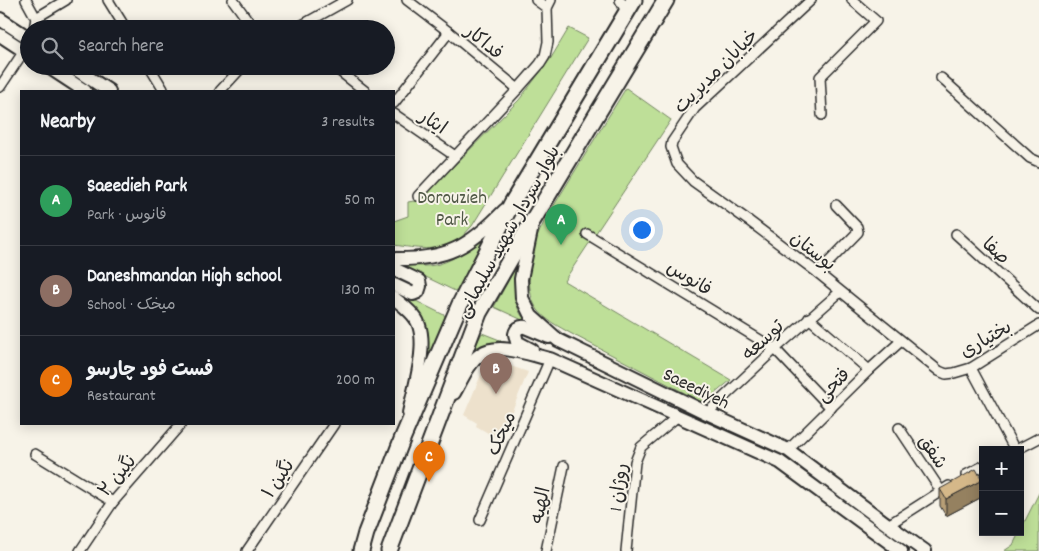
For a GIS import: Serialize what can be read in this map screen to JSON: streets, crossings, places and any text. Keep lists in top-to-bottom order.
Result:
{
  "streets": {
    "highway": ["بلوار سردار شهید سلیمانی"],
    "main road": ["Saeediyeh"],
    "street": [
      "فداکار",
      "خیابان مدیریت",
      "ایثار",
      "بوستان",
      "صفا",
      "فانوس",
      "بختیاری",
      "توسعه",
      "فتحی",
      "میخک",
      "شفق",
      "نگین ۲",
      "نگین ۱",
      "روژان 1",
      "الهیه"
    ]
  },
  "crossings": [
    ["خیابان مدیریت", "بوستان"],
    ["بلوار سردار شهید سلیمانی", "Saeediyeh"],
    ["بوستان", "بختیاری"],
    ["بوستان", "توسعه"],
    ["بوستان", "فتحی"],
    ["فانوس", "توسعه"],
    ["فانوس", "فتحی"],
    ["توسعه", "Saeediyeh"],
    ["فتحی", "Saeediyeh"],
    ["Saeediyeh", "میخک"],
    ["Saeediyeh", "روژان 1"]
  ],
  "parks": ["Dorouzieh Park"],
  "page": {
    "search": "Search here",
    "heading": ["Nearby", "3 results"],
    "list": [
      {
        "mark": "A",
        "name": "Saeedieh Park",
        "note": "Park · فانوس",
        "value": "50 m"
      },
      {
        "mark": "B",
        "name": "Daneshmandan High school",
        "note": "School · میخک",
        "value": "130 m"
      },
      {
        "mark": "C",
        "name": "فست فود چارسو",
        "note": "Restaurant",
        "value": "200 m"
      }
    ],
    "pins": ["A", "B", "C"],
    "map_buttons": ["+", "−"]
  }
}
